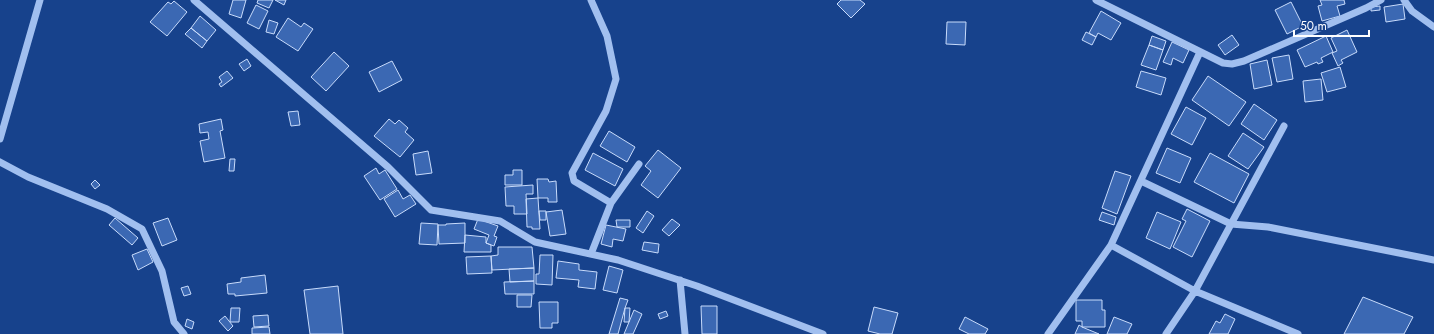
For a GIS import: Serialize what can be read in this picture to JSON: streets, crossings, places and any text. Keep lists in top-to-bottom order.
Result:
{
  "scale_bar": "50 m"
}
